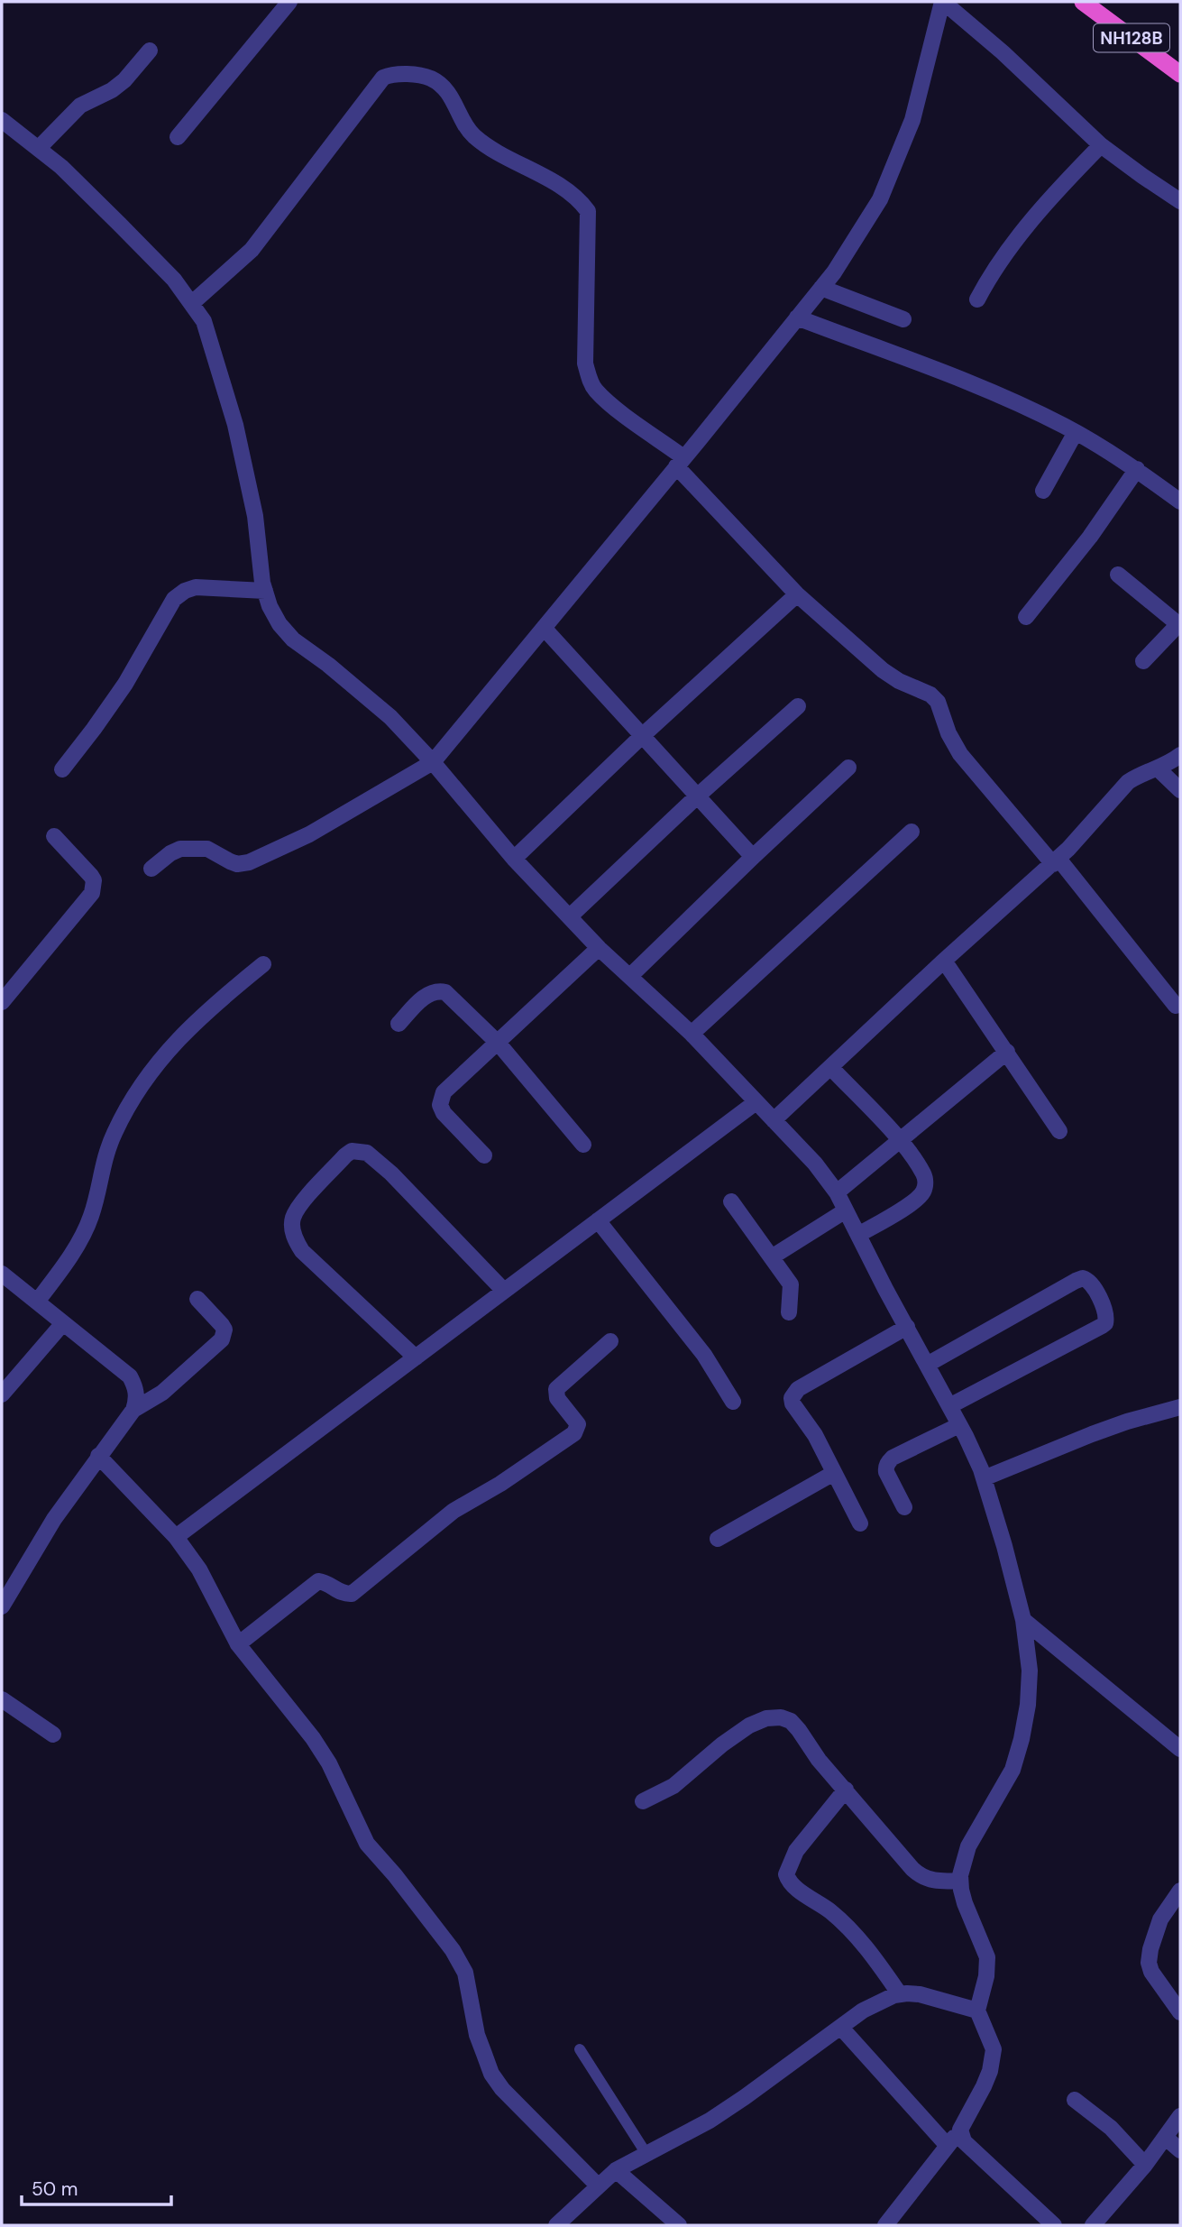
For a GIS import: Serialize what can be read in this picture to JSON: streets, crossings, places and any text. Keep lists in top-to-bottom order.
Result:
{
  "streets": {
    "highway": ["NH128B"]
  },
  "scale_bar": "50 m"
}
